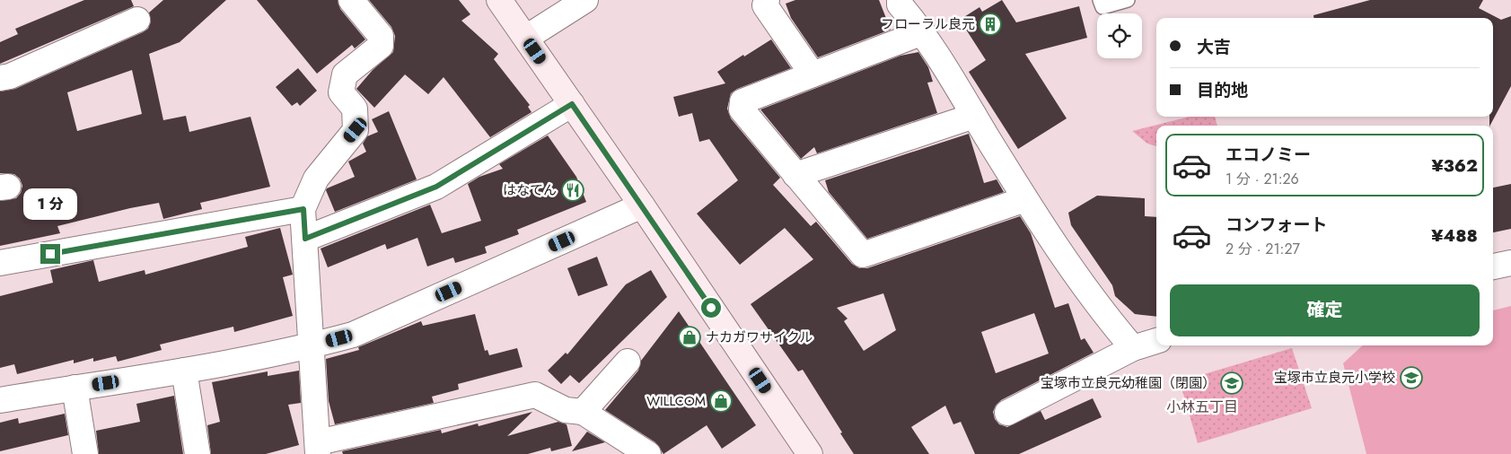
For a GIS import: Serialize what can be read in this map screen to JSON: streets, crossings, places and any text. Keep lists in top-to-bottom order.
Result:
{
  "districts": ["小林五丁目"],
  "places": {
    "building": ["フローラル良元"],
    "restaurant": ["はなてん"],
    "shop": ["ナカガワサイクル", "WILLCOM"],
    "school or university": ["宝塚市立良元小学校", "宝塚市立良元幼稚園（閉園）"]
  },
  "page": {
    "banner": ["大吉", "目的地"],
    "list": [
      {
        "name": "エコノミー",
        "note": "1 分 · 21:26",
        "value": "¥362"
      },
      {
        "name": "コンフォート",
        "note": "2 分 · 21:27",
        "value": "¥488"
      }
    ],
    "bubble": "1 分",
    "buttons": "確定"
  }
}
